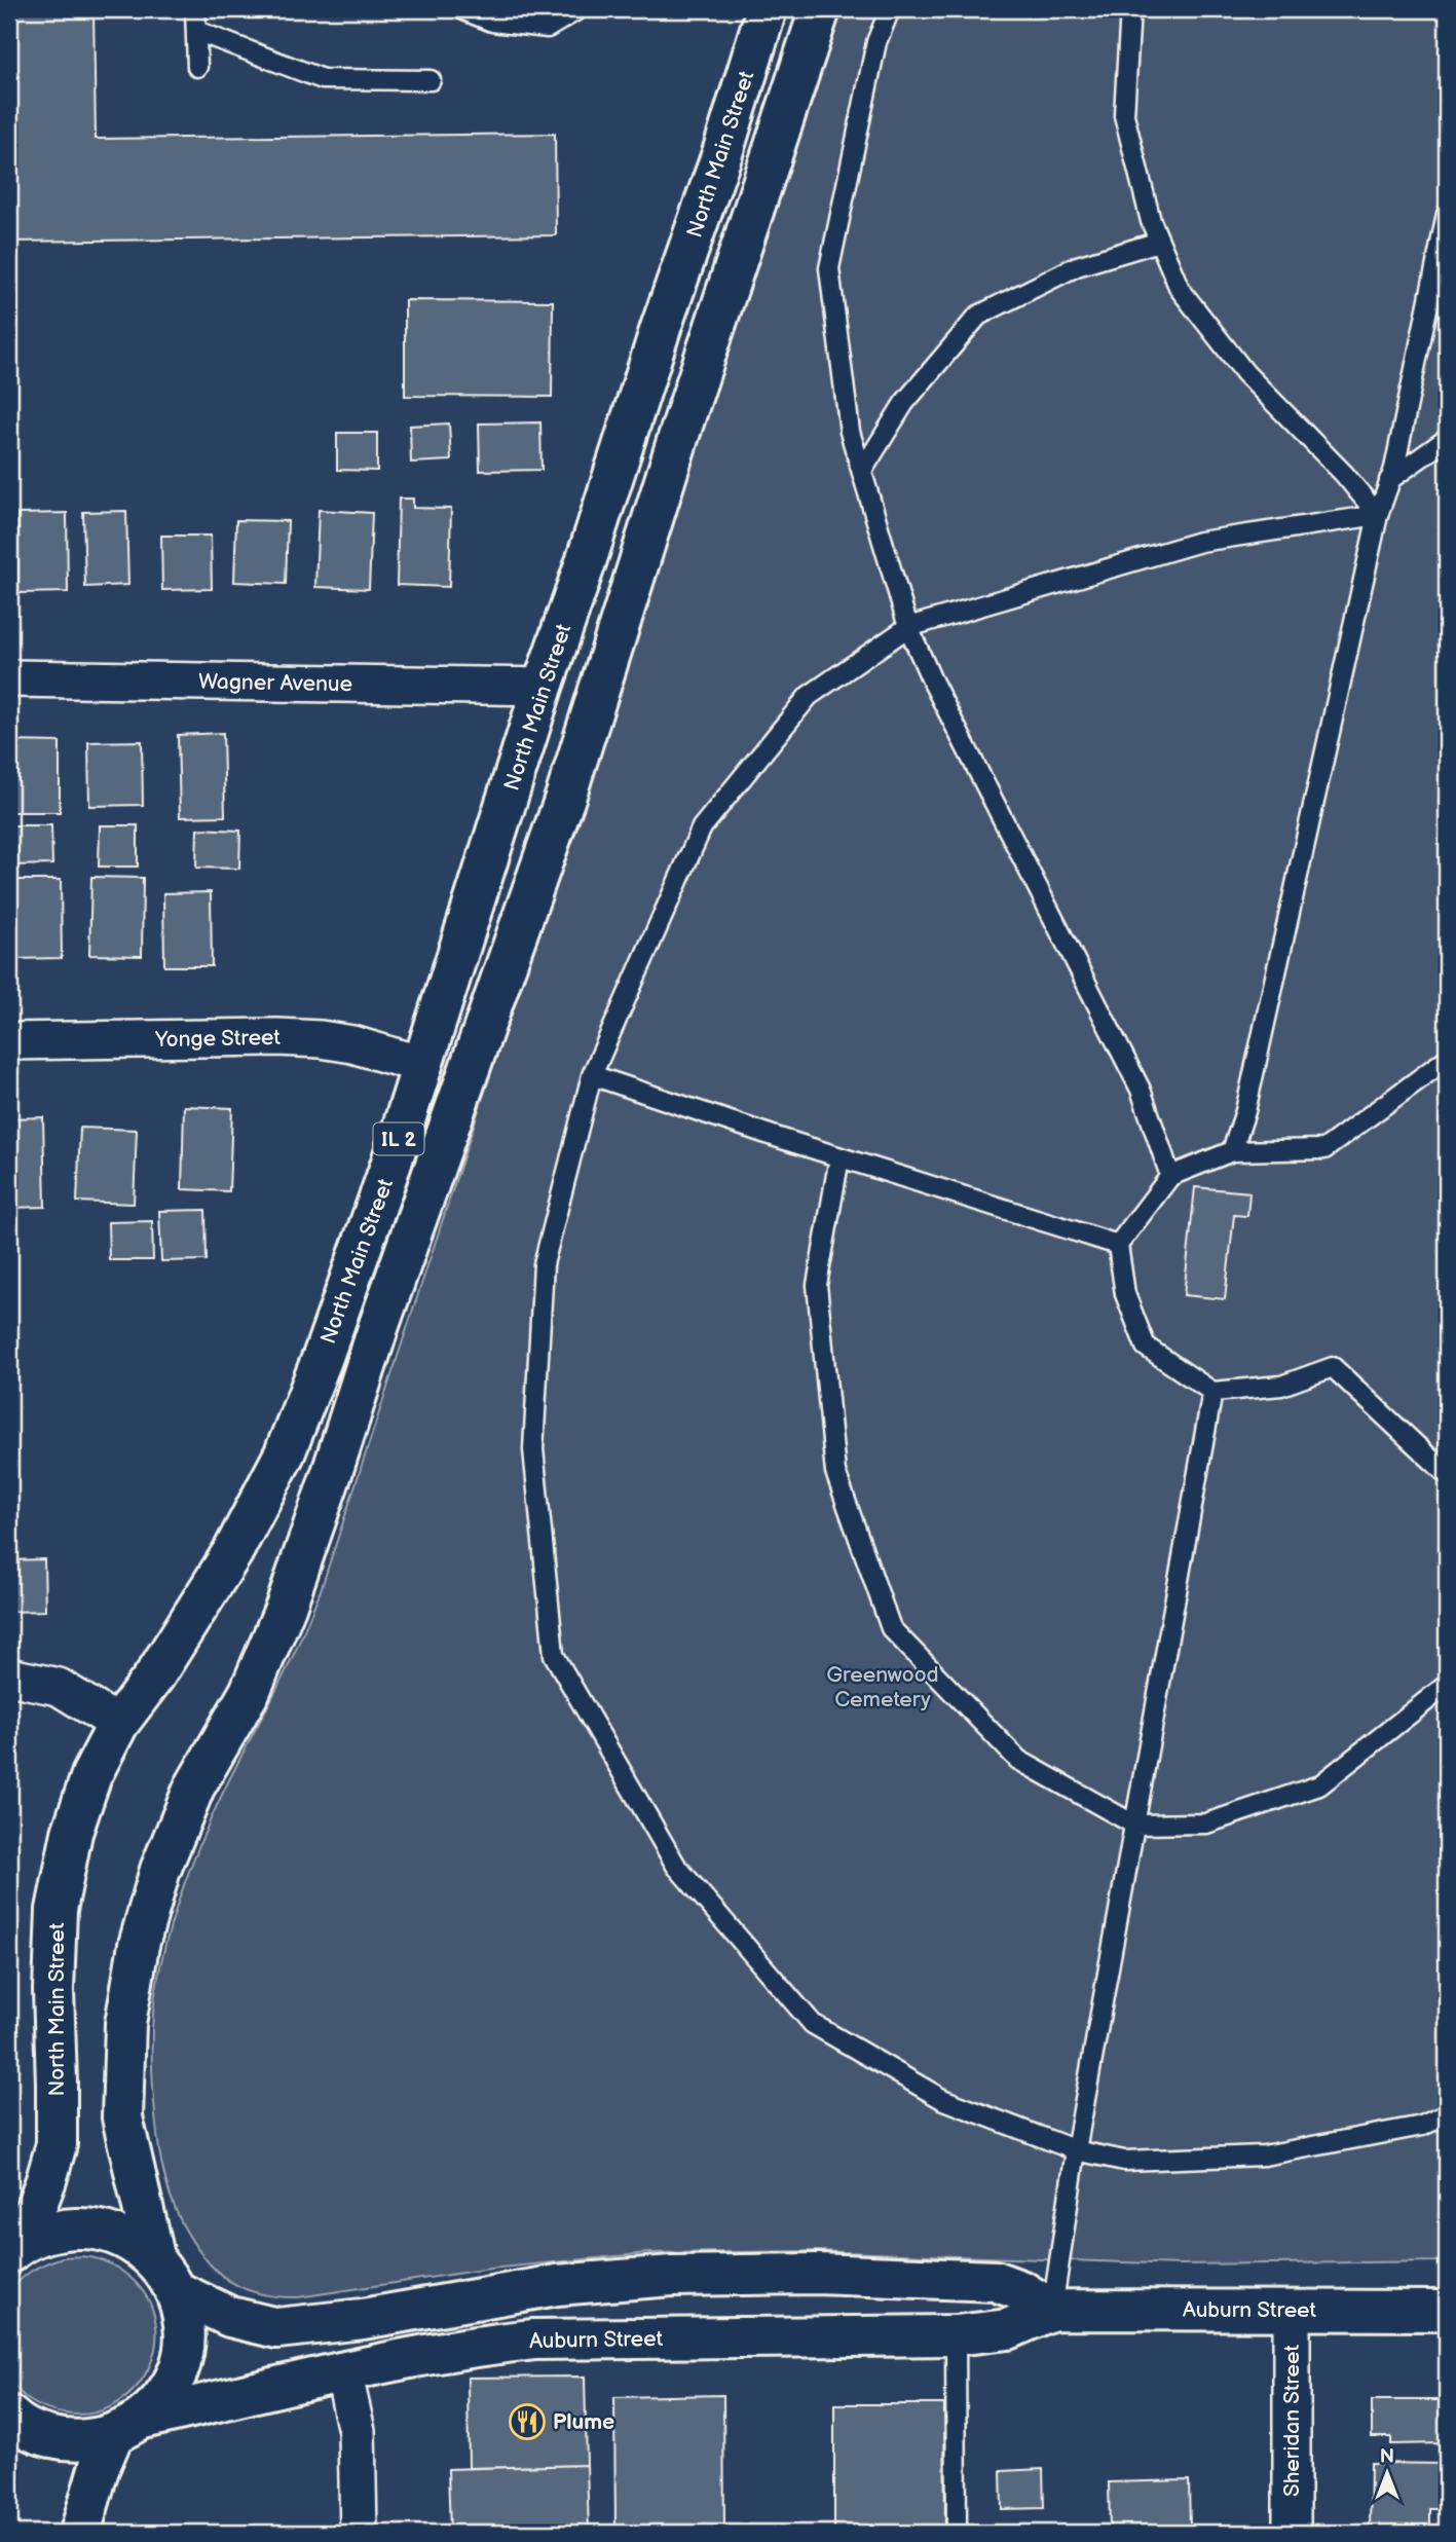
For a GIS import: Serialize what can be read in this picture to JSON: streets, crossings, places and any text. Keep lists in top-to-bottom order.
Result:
{
  "streets": {
    "main road": ["North Main Street", "IL 2", "Auburn Street"],
    "street": ["Wagner Avenue", "Yonge Street", "Sheridan Street"]
  },
  "crossings": [
    ["North Main Street", "Wagner Avenue"],
    ["North Main Street", "Yonge Street"],
    ["North Main Street", "Auburn Street"],
    ["Auburn Street", "Sheridan Street"]
  ],
  "parks": ["Greenwood Cemetery"],
  "places": {
    "restaurant": ["Plume"]
  },
  "north": "top"
}
